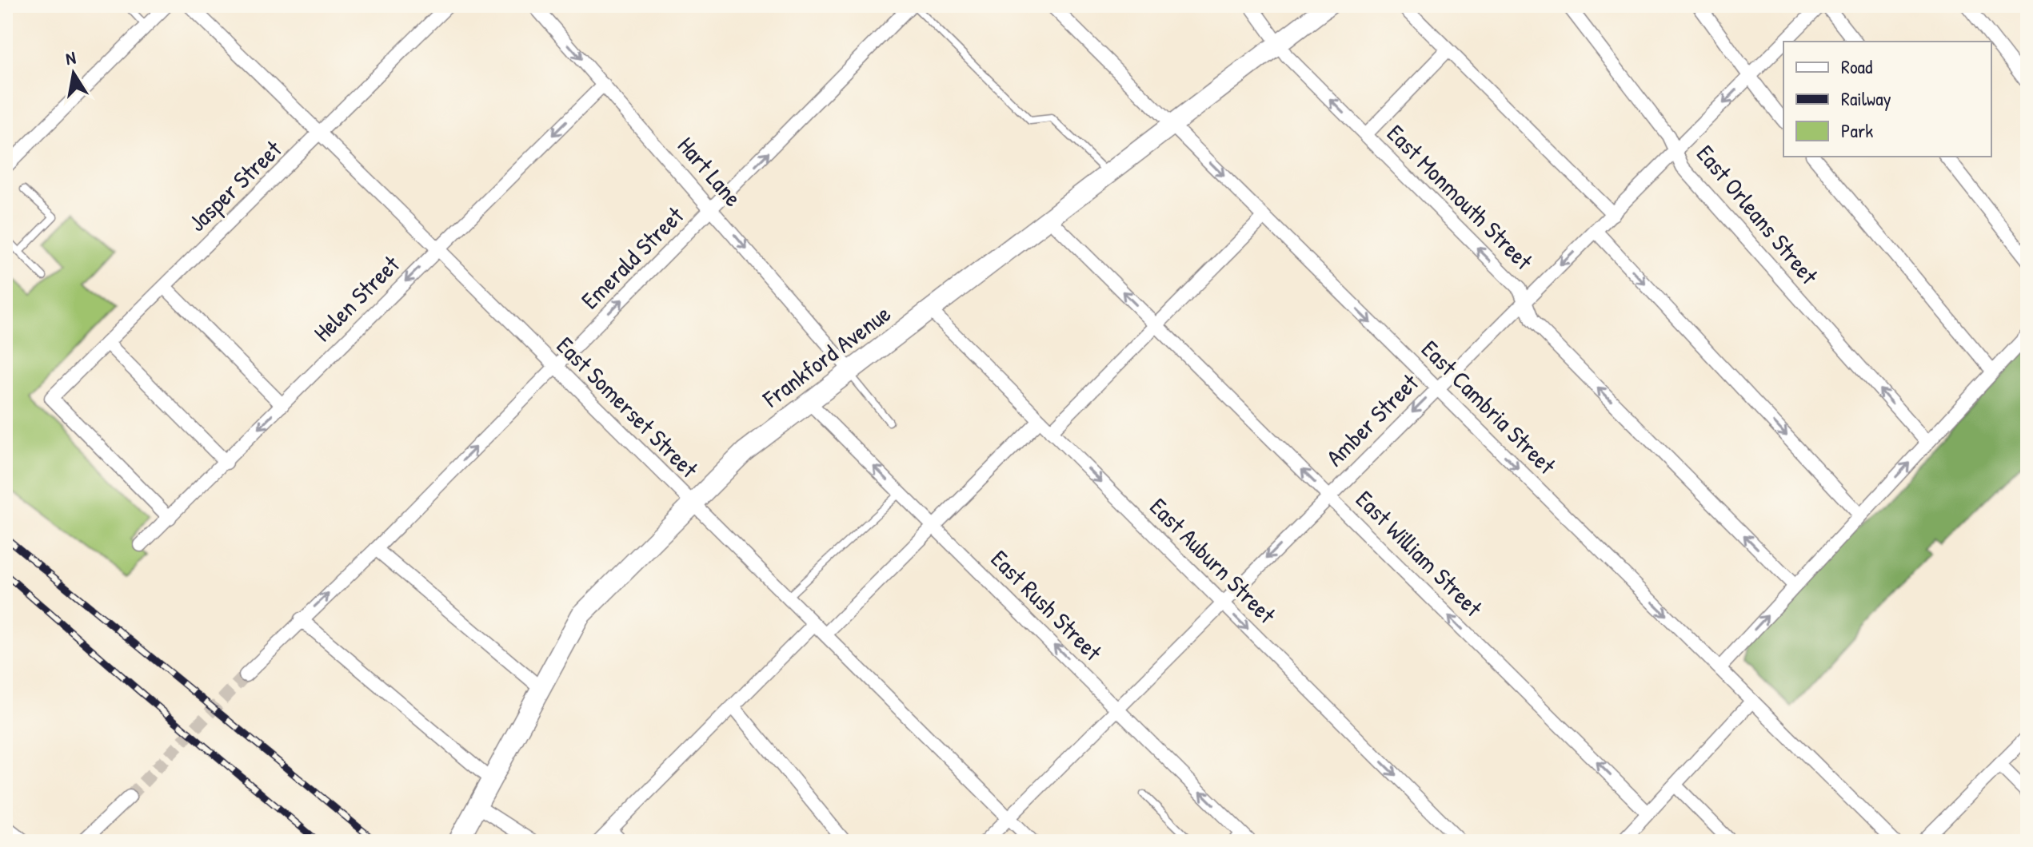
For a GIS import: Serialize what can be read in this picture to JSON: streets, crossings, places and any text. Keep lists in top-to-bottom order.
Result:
{
  "streets": {
    "main road": ["Frankford Avenue"],
    "street": [
      "Hart Lane",
      "Jasper Street",
      "East Monmouth Street",
      "East Orleans Street",
      "Emerald Street",
      "Helen Street",
      "East Somerset Street",
      "East Cambria Street",
      "Amber Street",
      "East William Street",
      "East Auburn Street",
      "East Rush Street"
    ]
  },
  "crossings": [
    ["Hart Lane", "Emerald Street"],
    ["Hart Lane", "Helen Street"],
    ["Hart Lane", "Frankford Avenue"],
    ["Jasper Street", "Helen Street"],
    ["Jasper Street", "East Somerset Street"],
    ["East Monmouth Street", "Frankford Avenue"],
    ["East Monmouth Street", "Amber Street"],
    ["East Orleans Street", "Amber Street"],
    ["Emerald Street", "East Somerset Street"],
    ["Helen Street", "East Somerset Street"],
    ["Frankford Avenue", "East Somerset Street"],
    ["Frankford Avenue", "East Cambria Street"],
    ["Frankford Avenue", "East William Street"],
    ["Frankford Avenue", "East Auburn Street"],
    ["Frankford Avenue", "East Rush Street"],
    ["East Somerset Street", "Amber Street"],
    ["East Cambria Street", "Amber Street"],
    ["Amber Street", "East William Street"],
    ["Amber Street", "East Auburn Street"],
    ["Amber Street", "East Rush Street"]
  ],
  "one_way": [
    "Hart Lane",
    "Emerald Street",
    "Helen Street",
    "East Cambria Street",
    "Amber Street",
    "East William Street",
    "East Auburn Street",
    "East Rush Street"
  ],
  "legend": ["Road", "Railway", "Park"],
  "north": "top"
}
